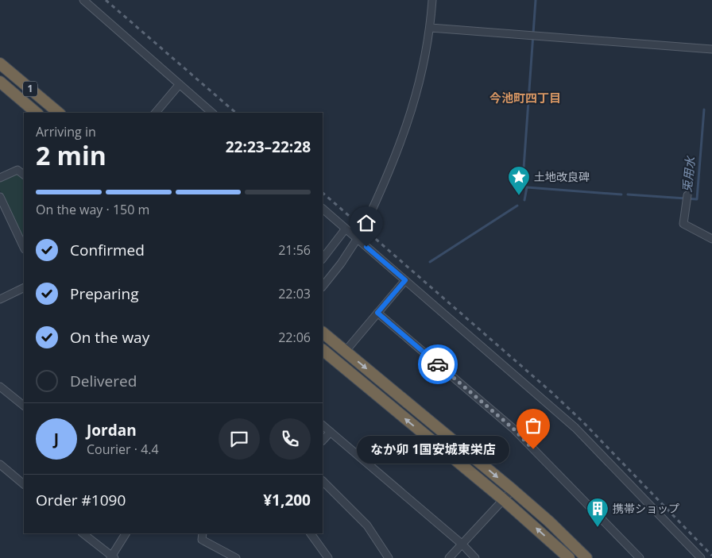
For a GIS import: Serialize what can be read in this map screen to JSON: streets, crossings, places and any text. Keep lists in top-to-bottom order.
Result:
{
  "streets": {
    "highway": ["1"]
  },
  "districts": ["今池町四丁目"],
  "water": ["兎用水"],
  "places": {
    "place": ["土地改良碑"],
    "other": ["なか卯 1国安城東栄店"],
    "building": ["携帯ショップ"]
  },
  "page": {
    "heading": ["2 min", "Arriving in", "22:23–22:28"],
    "panel": [
      "Jordan",
      "Courier · 4.4",
      "Order #1090",
      "¥1,200"
    ],
    "bar": "On the way · 150 m",
    "list": [
      ["Confirmed", "21:56"],
      ["Preparing", "22:03"],
      ["On the way", "22:06"],
      "Delivered"
    ],
    "round": "J",
    "bubble": "なか卯 1国安城東栄店"
  }
}
